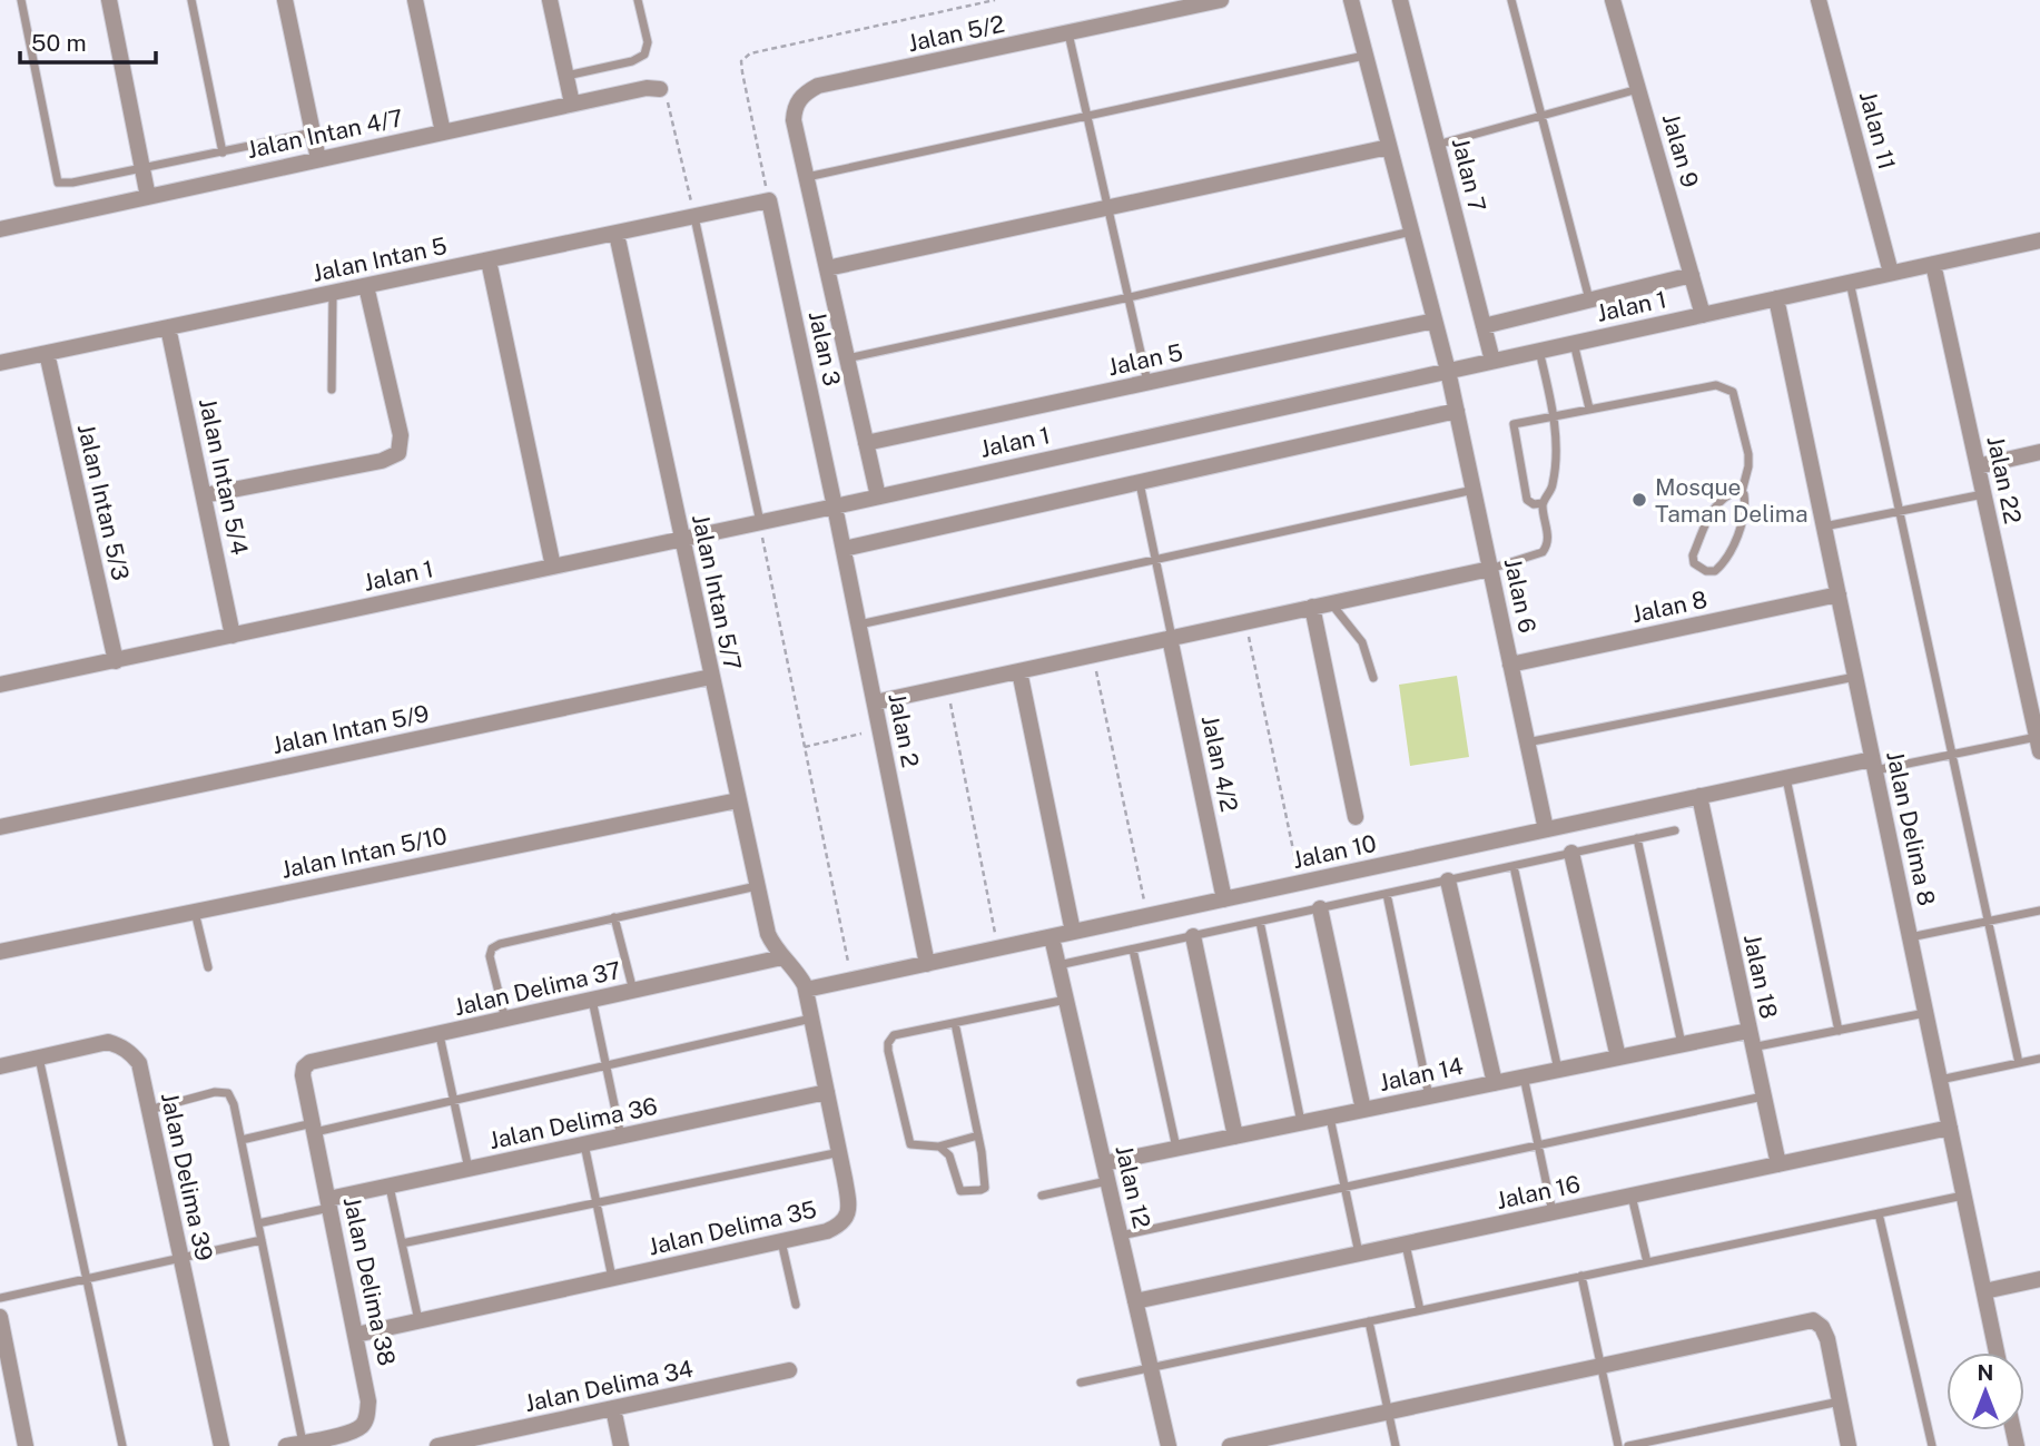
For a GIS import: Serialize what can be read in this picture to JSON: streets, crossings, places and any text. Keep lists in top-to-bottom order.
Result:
{
  "streets": {
    "street": [
      "Jalan 5/2",
      "Jalan 11",
      "Jalan Intan 4/7",
      "Jalan 9",
      "Jalan 7",
      "Jalan Intan 5",
      "Jalan 1",
      "Jalan 3",
      "Jalan 5",
      "Jalan Intan 5/4",
      "Jalan 22",
      "Jalan Intan 5/3",
      "Jalan Intan 5/7",
      "Jalan 6",
      "Jalan 8",
      "Jalan Intan 5/9",
      "Jalan 2",
      "Jalan 4/2",
      "Jalan Delima 8",
      "Jalan 10",
      "Jalan Intan 5/10",
      "Jalan 18",
      "Jalan Delima 37",
      "Jalan 14",
      "Jalan Delima 36",
      "Jalan Delima 39",
      "Jalan 12",
      "Jalan 16",
      "Jalan Delima 35",
      "Jalan Delima 38",
      "Jalan Delima 34"
    ]
  },
  "crossings": [
    ["Jalan 11", "Jalan 1"],
    ["Jalan 9", "Jalan 1"],
    ["Jalan 7", "Jalan 1"],
    ["Jalan Intan 5", "Jalan 3"],
    ["Jalan Intan 5", "Jalan Intan 5/4"],
    ["Jalan Intan 5", "Jalan Intan 5/3"],
    ["Jalan Intan 5", "Jalan Intan 5/7"],
    ["Jalan 1", "Jalan 3"],
    ["Jalan 1", "Jalan Intan 5/4"],
    ["Jalan 1", "Jalan 22"],
    ["Jalan 1", "Jalan Intan 5/3"],
    ["Jalan 1", "Jalan Intan 5/7"],
    ["Jalan 1", "Jalan 6"],
    ["Jalan 1", "Jalan 2"],
    ["Jalan 1", "Jalan Delima 8"],
    ["Jalan 3", "Jalan 2"],
    ["Jalan 5", "Jalan 6"],
    ["Jalan Intan 5/7", "Jalan Intan 5/9"],
    ["Jalan Intan 5/7", "Jalan Intan 5/10"],
    ["Jalan Intan 5/7", "Jalan Delima 37"],
    ["Jalan Intan 5/7", "Jalan Delima 35"],
    ["Jalan 6", "Jalan 8"],
    ["Jalan 6", "Jalan 10"],
    ["Jalan 8", "Jalan Delima 8"],
    ["Jalan 2", "Jalan 10"],
    ["Jalan 4/2", "Jalan 10"],
    ["Jalan Delima 8", "Jalan 10"],
    ["Jalan Delima 8", "Jalan 16"],
    ["Jalan 10", "Jalan 18"],
    ["Jalan 10", "Jalan 12"],
    ["Jalan 10", "Jalan Delima 35"],
    ["Jalan 18", "Jalan 14"],
    ["Jalan 18", "Jalan 16"],
    ["Jalan Delima 37", "Jalan Delima 35"],
    ["Jalan Delima 37", "Jalan Delima 38"],
    ["Jalan 14", "Jalan 12"],
    ["Jalan Delima 36", "Jalan Delima 35"],
    ["Jalan Delima 36", "Jalan Delima 38"],
    ["Jalan 12", "Jalan 16"],
    ["Jalan Delima 35", "Jalan Delima 38"]
  ],
  "places": ["Mosque Taman Delima"],
  "scale_bar": "50 m",
  "north": "top"
}
